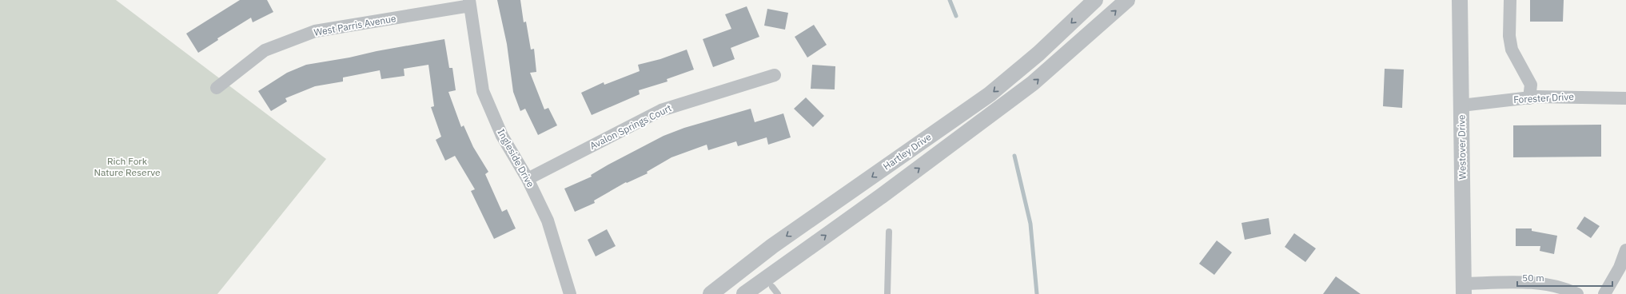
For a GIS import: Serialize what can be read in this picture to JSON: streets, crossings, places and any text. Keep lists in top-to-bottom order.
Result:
{
  "streets": {
    "street": [
      "West Parris Avenue",
      "Forester Drive",
      "Avalon Springs Court",
      "Westover Drive",
      "Hartley Drive",
      "Ingleside Drive"
    ]
  },
  "crossings": [
    ["West Parris Avenue", "Ingleside Drive"],
    ["Forester Drive", "Westover Drive"],
    ["Avalon Springs Court", "Ingleside Drive"]
  ],
  "parks": ["Rich Fork Nature Reserve"],
  "scale_bar": "50 m"
}
